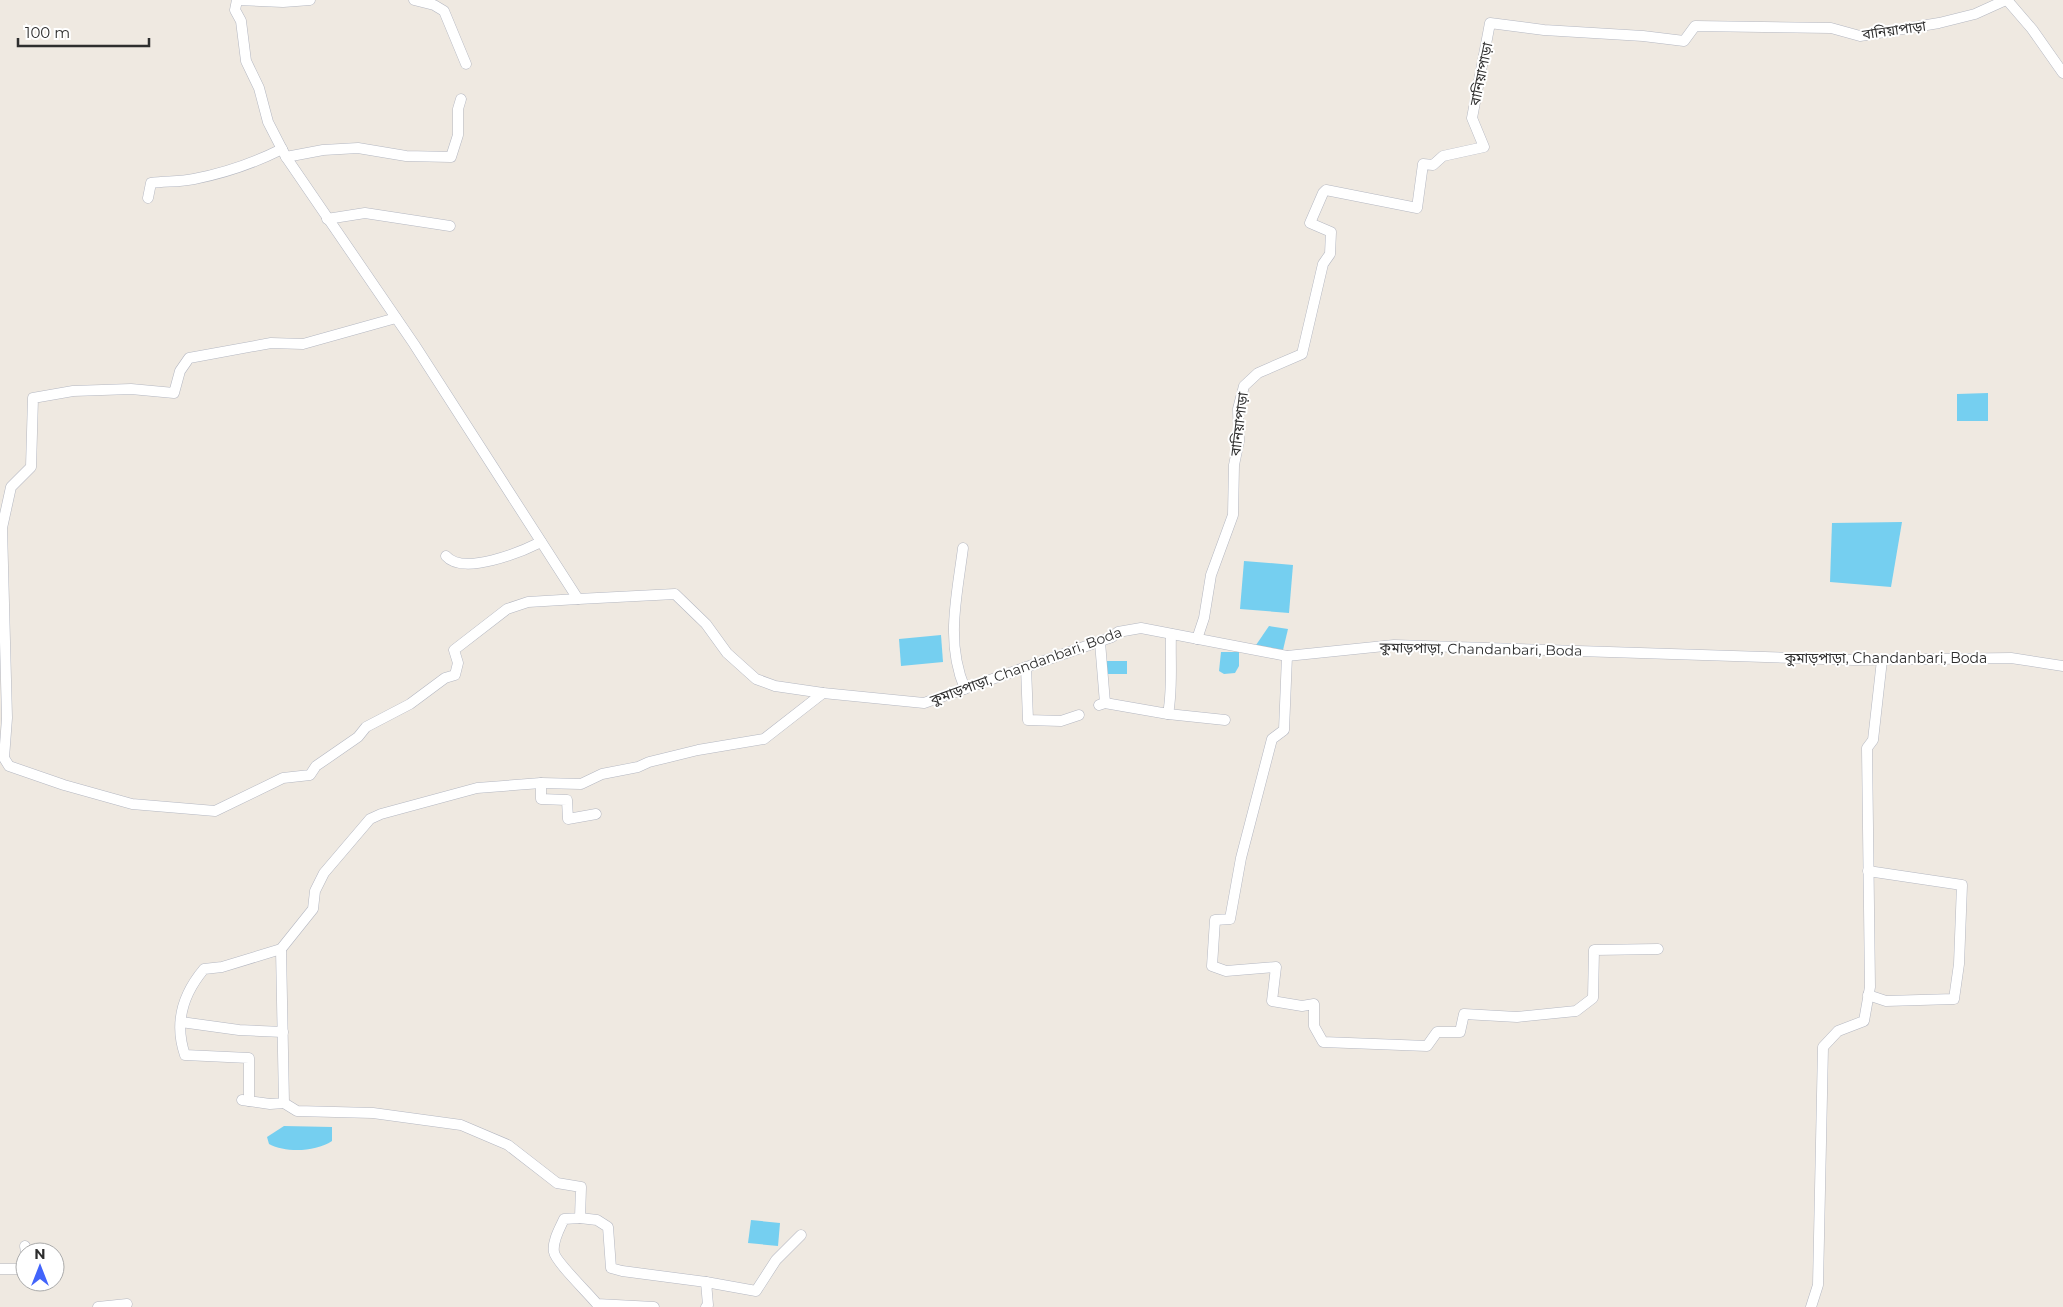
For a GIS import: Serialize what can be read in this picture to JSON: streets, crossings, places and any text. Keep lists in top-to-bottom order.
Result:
{
  "streets": {
    "street": ["বানিয়াপাড়া", "কুমাড়পাড়া, Chandanbari, Boda"]
  },
  "crossings": [
    ["বানিয়াপাড়া", "কুমাড়পাড়া, Chandanbari, Boda"]
  ],
  "scale_bar": "100 m",
  "north": "top"
}
